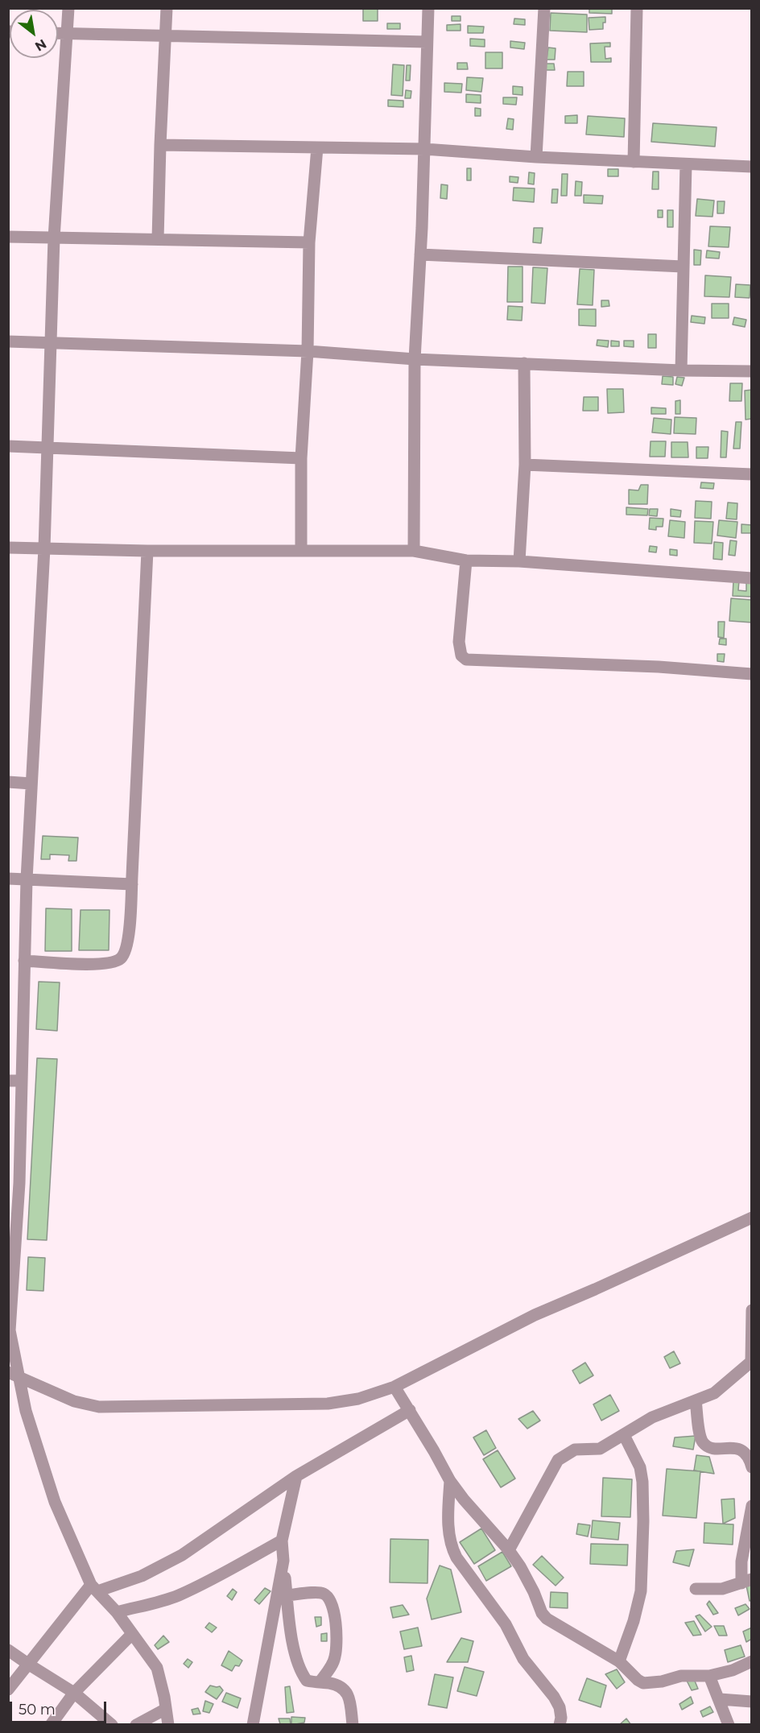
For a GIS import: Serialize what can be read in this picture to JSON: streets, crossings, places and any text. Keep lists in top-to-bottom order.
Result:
{
  "scale_bar": "50 m",
  "north": "bottom right"
}
